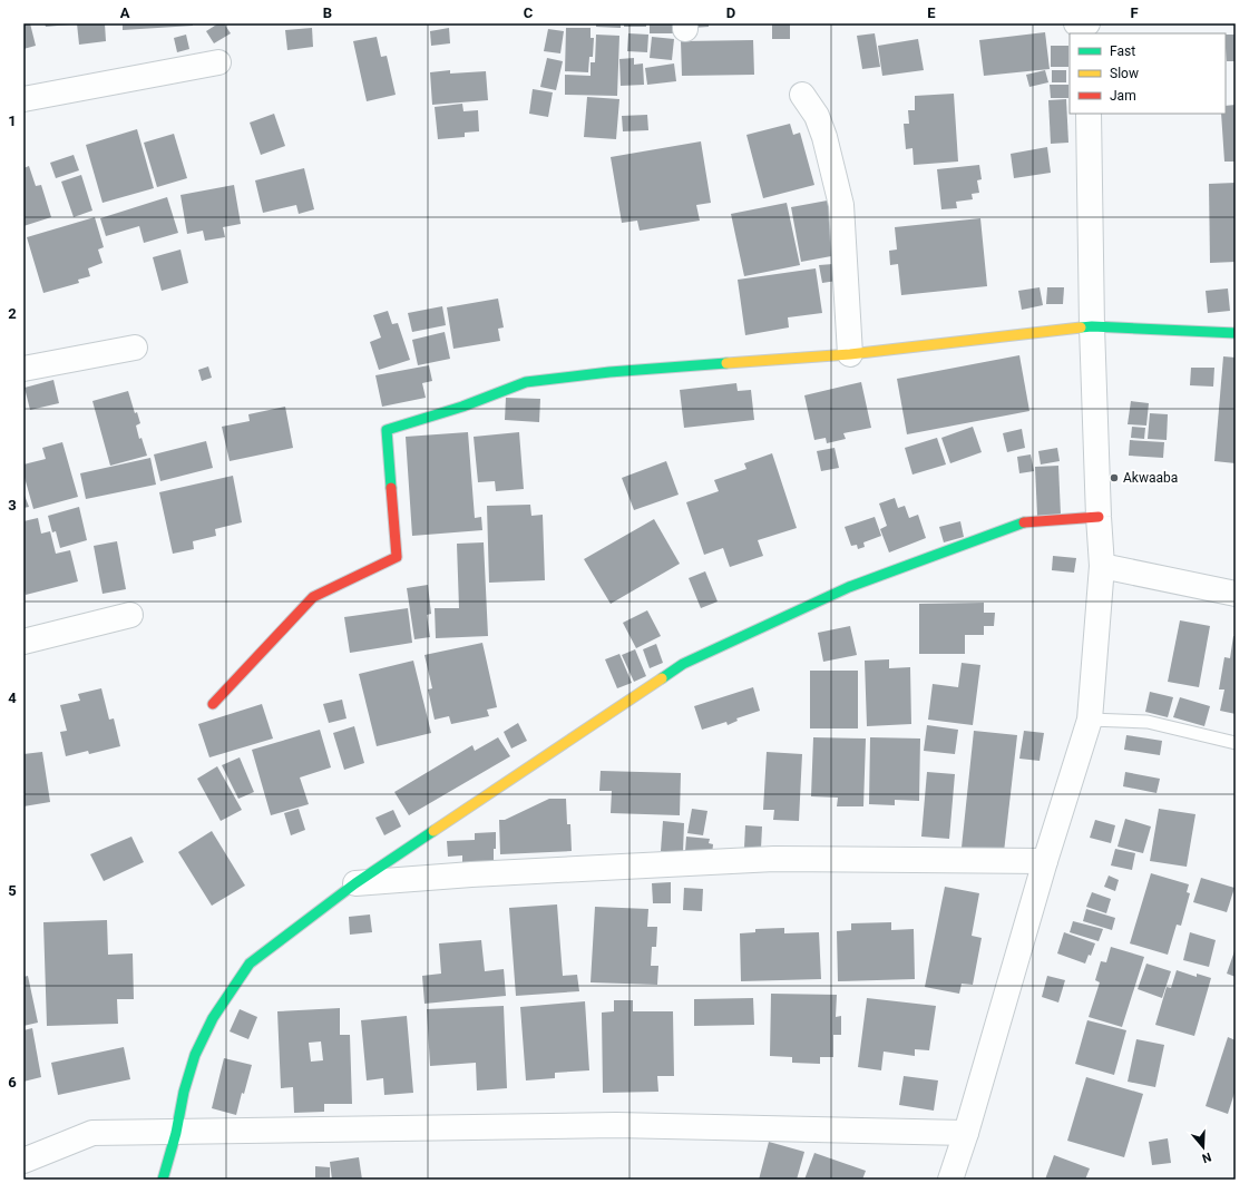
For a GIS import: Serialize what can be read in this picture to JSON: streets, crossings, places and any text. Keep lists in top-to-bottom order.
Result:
{
  "places": ["Akwaaba"],
  "legend": ["Fast", "Slow", "Jam"],
  "north": "bottom",
  "grid": {
    "columns": [
      "A",
      "B",
      "C",
      "D",
      "E",
      "F"
    ],
    "rows": [
      "1",
      "2",
      "3",
      "4",
      "5",
      "6"
    ]
  }
}
